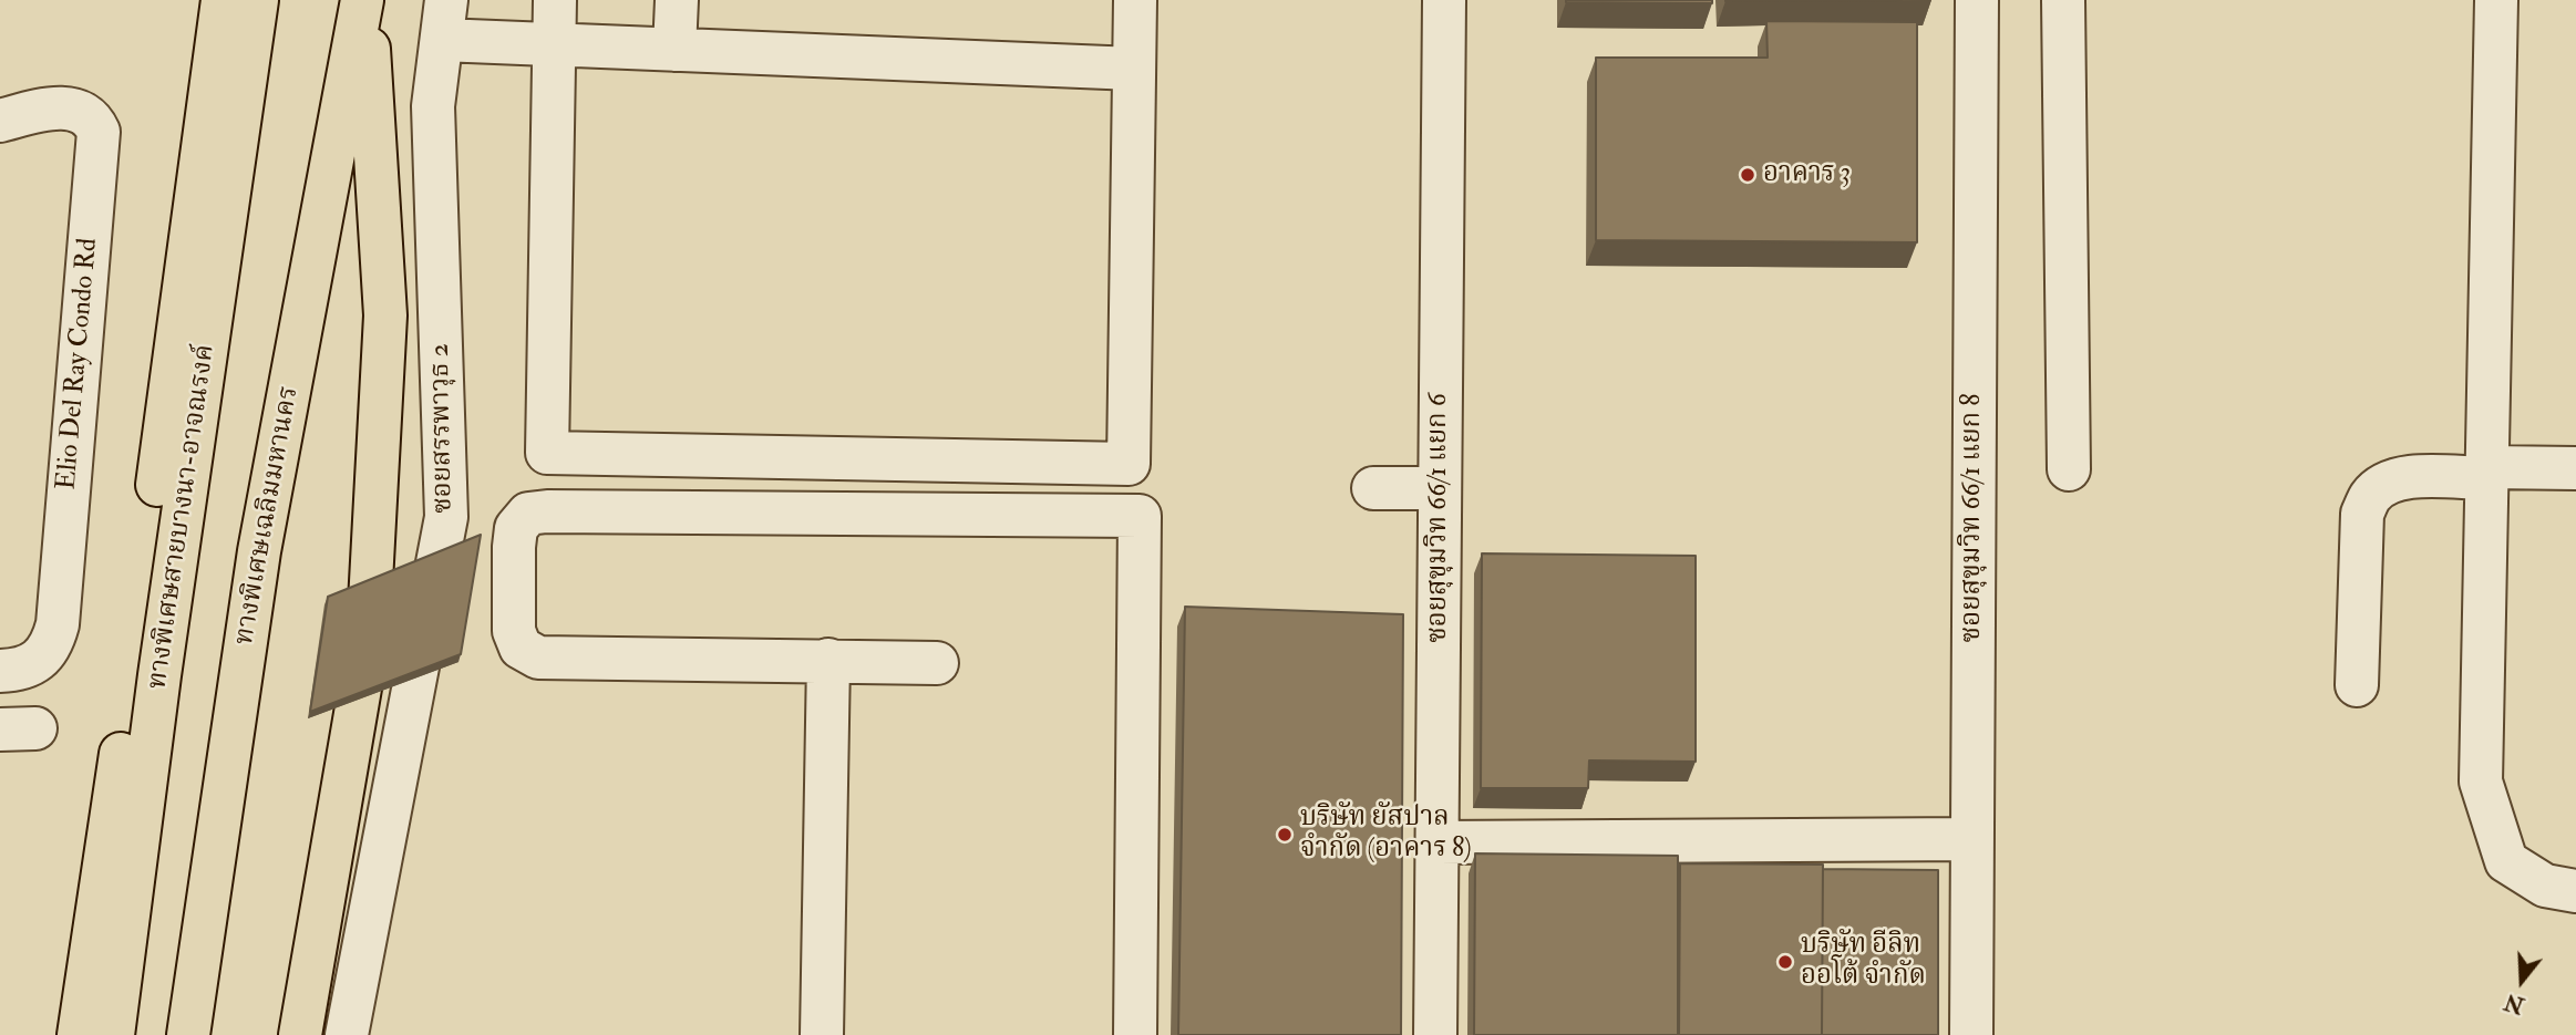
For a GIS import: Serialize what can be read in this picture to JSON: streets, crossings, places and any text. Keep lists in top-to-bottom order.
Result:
{
  "streets": {
    "highway": ["ทางพิเศษเฉลิมมหานคร", "ทางพิเศษสายบางนา-อาจณรงค์"],
    "street": [
      "Elio Del Ray Condo Rd",
      "ซอยสรรพาวุธ 2",
      "ซอยสุขุมวิท 66/1 แยก 6",
      "ซอยสุขุมวิท 66/1 แยก 8"
    ]
  },
  "places": ["อาคาร 3", "บริษัท ยัสปาล จำกัด (อาคาร 8)", "บริษัท อีลิท ออโต้ จำกัด"],
  "north": "bottom"
}
